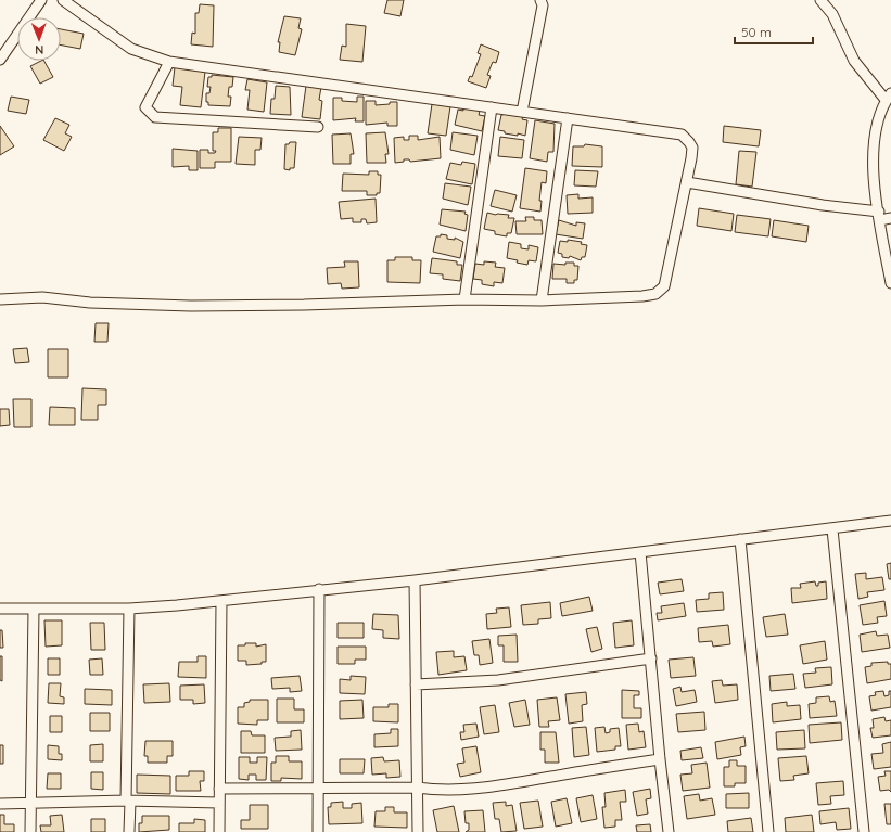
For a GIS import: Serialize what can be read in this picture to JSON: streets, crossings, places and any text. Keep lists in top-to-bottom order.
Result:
{
  "scale_bar": "50 m",
  "north": "bottom"
}
